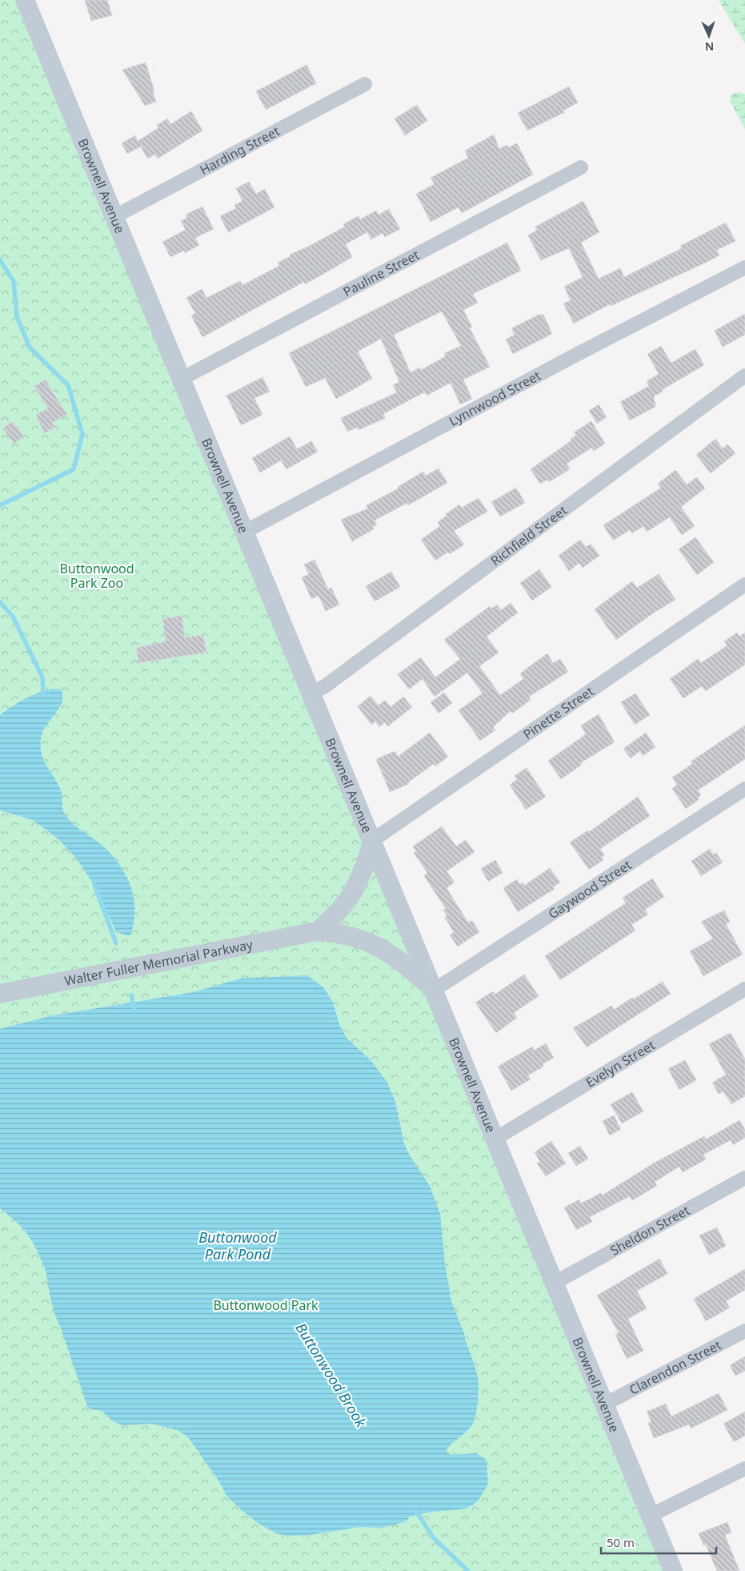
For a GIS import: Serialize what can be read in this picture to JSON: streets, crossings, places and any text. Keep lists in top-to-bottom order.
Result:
{
  "streets": {
    "main road": ["Brownell Avenue", "Walter Fuller Memorial Parkway"],
    "street": [
      "Harding Street",
      "Pauline Street",
      "Lynnwood Street",
      "Richfield Street",
      "Pinette Street",
      "Gaywood Street",
      "Evelyn Street",
      "Sheldon Street",
      "Clarendon Street"
    ]
  },
  "crossings": [
    ["Harding Street", "Brownell Avenue"],
    ["Brownell Avenue", "Pauline Street"],
    ["Brownell Avenue", "Lynnwood Street"],
    ["Brownell Avenue", "Richfield Street"],
    ["Brownell Avenue", "Pinette Street"],
    ["Brownell Avenue", "Gaywood Street"],
    ["Brownell Avenue", "Walter Fuller Memorial Parkway"],
    ["Brownell Avenue", "Evelyn Street"],
    ["Brownell Avenue", "Sheldon Street"],
    ["Brownell Avenue", "Clarendon Street"],
    ["Gaywood Street", "Walter Fuller Memorial Parkway"]
  ],
  "water": ["Buttonwood Park Pond", "Buttonwood Brook"],
  "parks": ["Buttonwood Park Zoo", "Buttonwood Park"],
  "scale_bar": "50 m",
  "north": "bottom"
}
